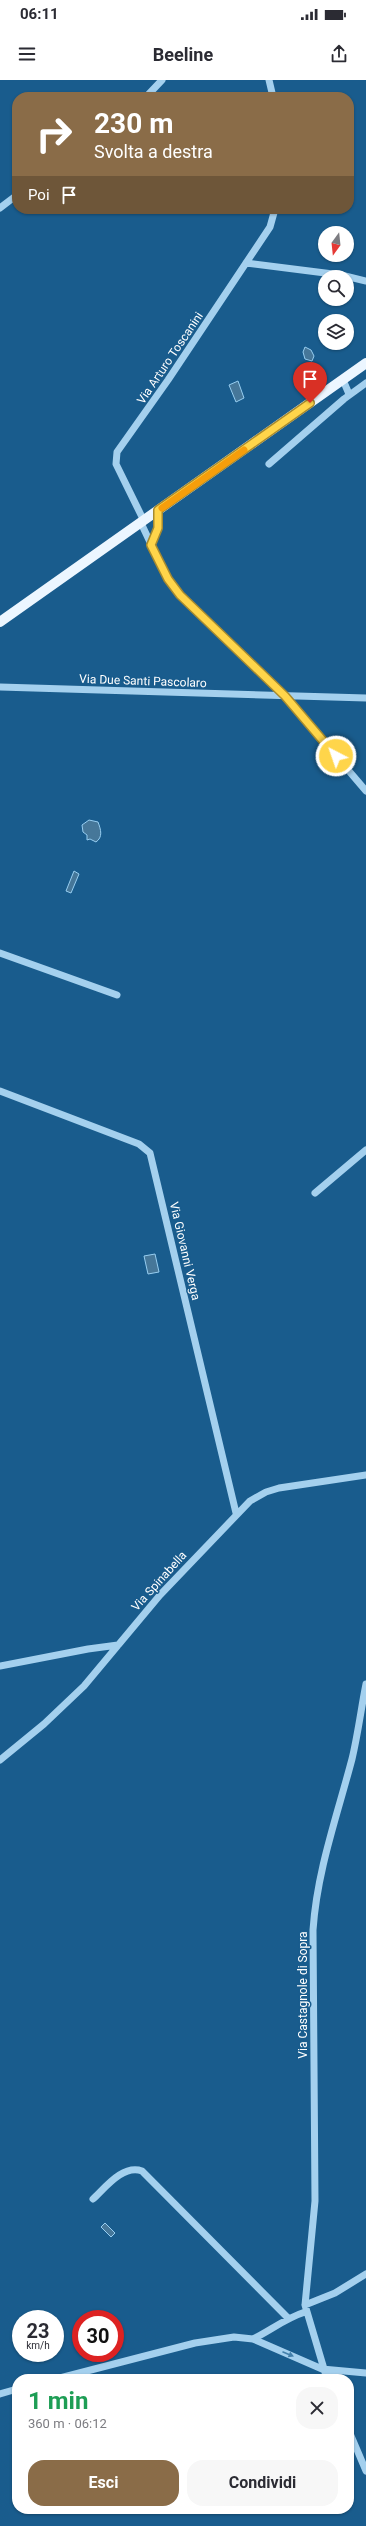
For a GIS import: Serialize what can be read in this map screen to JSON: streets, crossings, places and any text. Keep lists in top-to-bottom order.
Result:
{
  "streets": {
    "street": [
      "Via Arturo Toscanini",
      "Via Due Santi Pascolaro",
      "Via Giovanni Verga",
      "Via Spinabella",
      "Via Castagnole di Sopra"
    ]
  },
  "crossings": [
    ["Via Arturo Toscanini", "Via Due Santi Pascolaro"],
    ["Via Giovanni Verga", "Via Spinabella"]
  ],
  "north": "bottom",
  "page": {
    "status": "06:11",
    "header": "Beeline",
    "turn": ["230 m", "Svolta a destra"],
    "then": "Poi",
    "speed": "23 km/h",
    "limit": "30",
    "heading": ["1 min", "360 m · 06:12"],
    "buttons": ["Esci", "Condividi"]
  }
}
